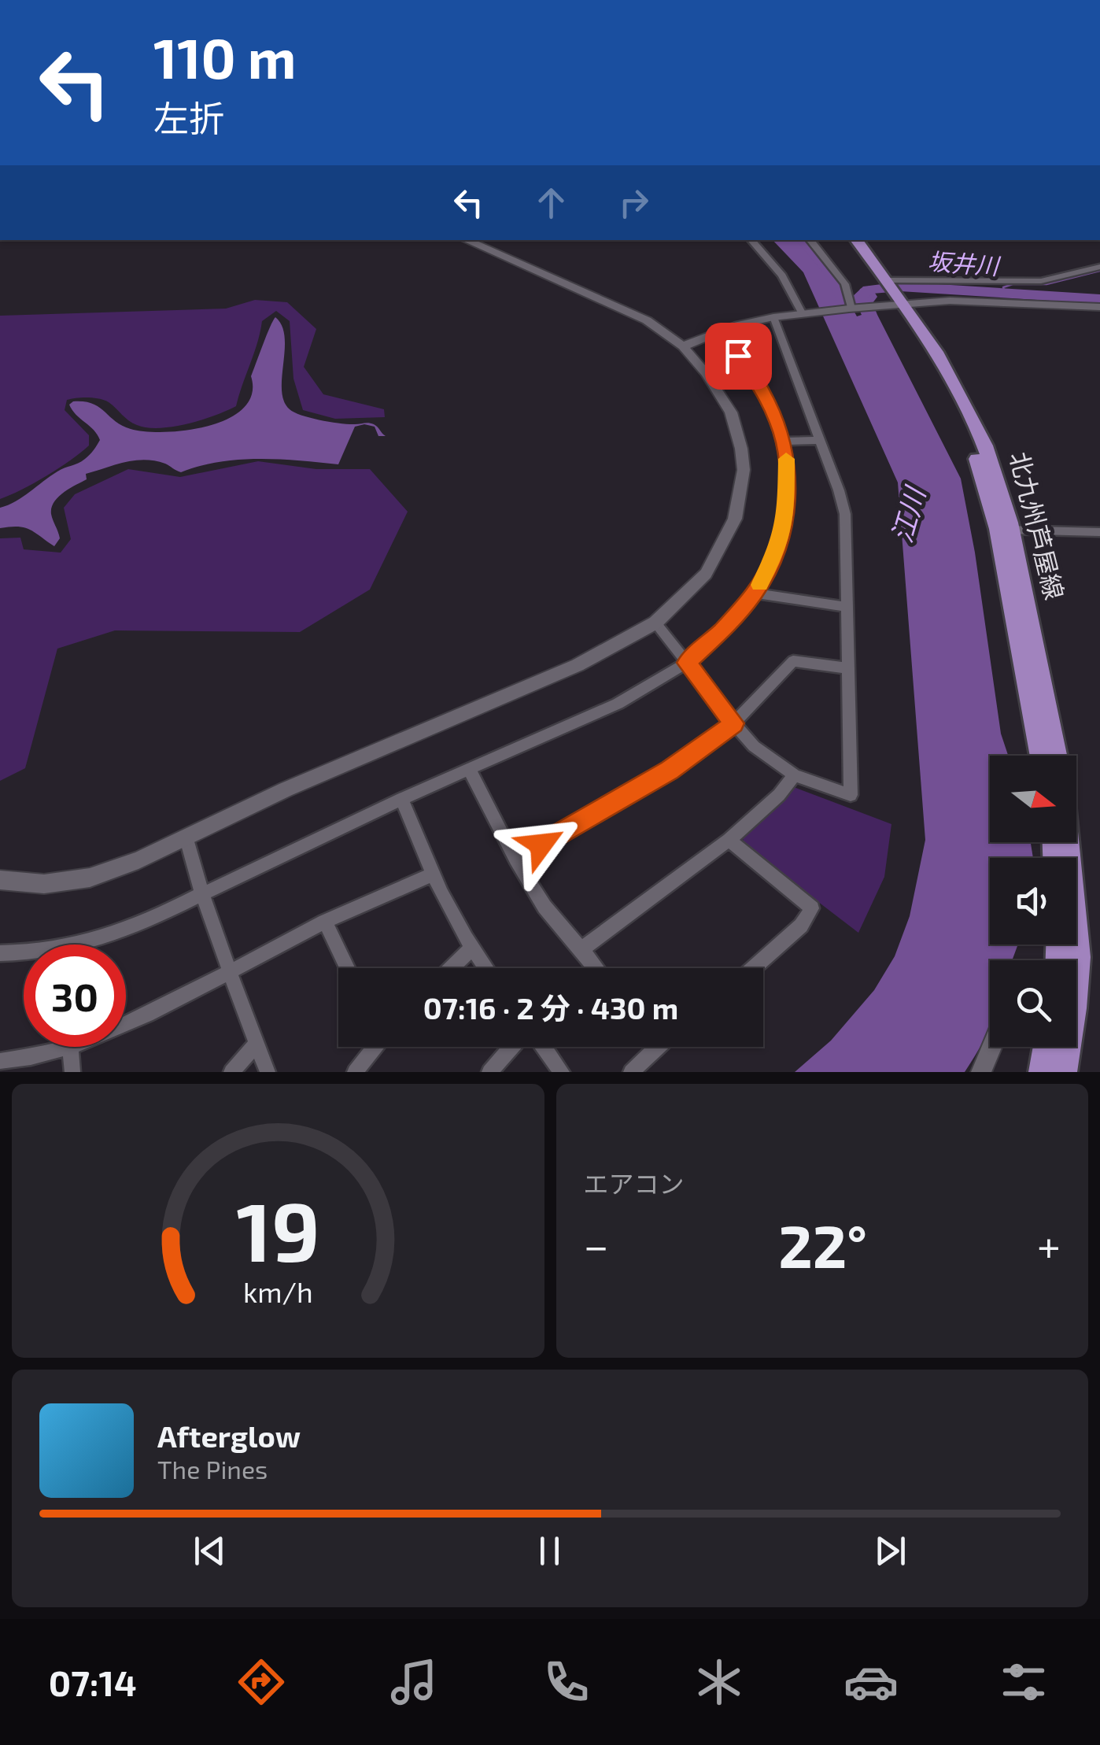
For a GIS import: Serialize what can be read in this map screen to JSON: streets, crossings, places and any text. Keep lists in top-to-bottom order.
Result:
{
  "streets": {
    "main road": ["北九州芦屋線"]
  },
  "water": ["坂井川", "江川"],
  "north": "right",
  "page": {
    "turn": ["110 m", "左折"],
    "limit": "30",
    "trip": "07:16 · 2 分 · 430 m",
    "tile": "エアコン",
    "heat": ["−", "22°", "+"],
    "song": ["Afterglow", "The Pines"],
    "tabs": "07:14",
    "gauge": ["19", "km/h"]
  }
}
